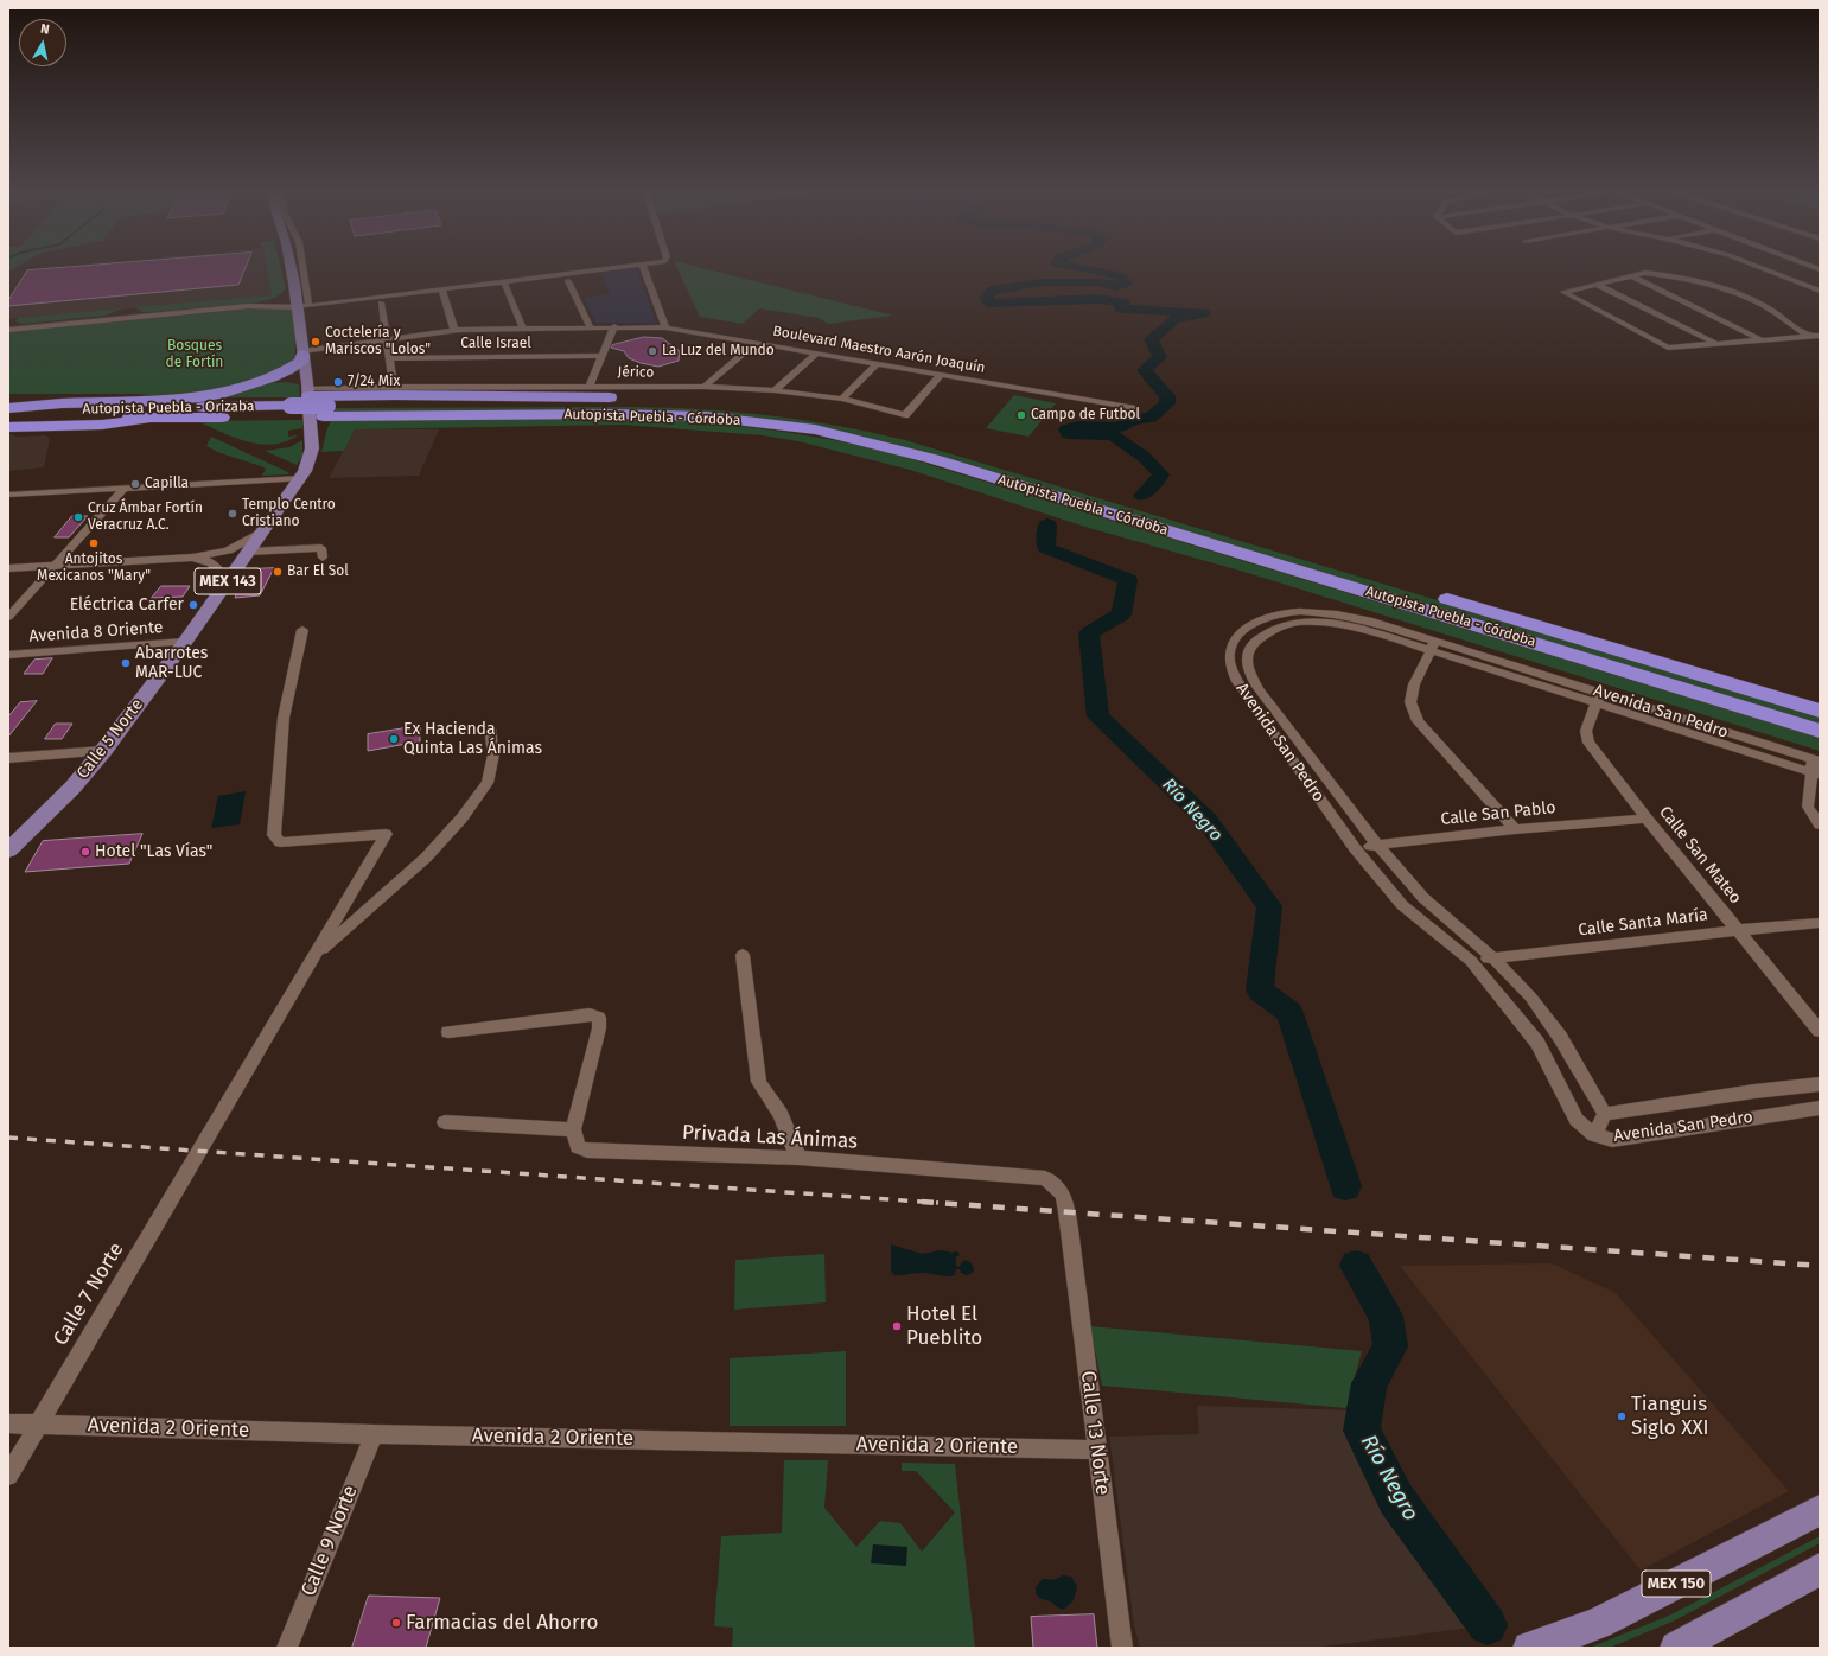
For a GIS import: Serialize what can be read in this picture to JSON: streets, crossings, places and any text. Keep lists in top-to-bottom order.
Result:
{
  "streets": {
    "highway": ["Autopista Puebla - Orizaba", "Autopista Puebla - Córdoba"],
    "main road": ["MEX 143", "Calle 5 Norte", "MEX 150"],
    "street": [
      "Calle Israel",
      "Boulevard Maestro Aarón Joaquín",
      "Jérico",
      "Avenida 8 Oriente",
      "Avenida San Pedro",
      "Calle San Pablo",
      "Calle San Mateo",
      "Calle Santa María",
      "Privada Las Ánimas",
      "Calle 7 Norte",
      "Avenida 2 Oriente",
      "Calle 13 Norte",
      "Calle 9 Norte"
    ]
  },
  "crossings": [
    ["Boulevard Maestro Aarón Joaquín", "Jérico"],
    ["Boulevard Maestro Aarón Joaquín", "MEX 143"],
    ["Jérico", "MEX 143"],
    ["Jérico", "Calle 5 Norte"],
    ["Autopista Puebla - Orizaba", "Autopista Puebla - Córdoba"],
    ["MEX 143", "Calle 5 Norte"],
    ["Avenida 8 Oriente", "Calle 5 Norte"],
    ["Avenida San Pedro", "Calle San Pablo"],
    ["Avenida San Pedro", "Calle San Mateo"],
    ["Avenida San Pedro", "Calle Santa María"],
    ["Calle San Pablo", "Calle San Mateo"],
    ["Calle San Mateo", "Calle Santa María"],
    ["Privada Las Ánimas", "Calle 13 Norte"],
    ["Calle 7 Norte", "Avenida 2 Oriente"],
    ["Avenida 2 Oriente", "Calle 13 Norte"],
    ["Avenida 2 Oriente", "Calle 9 Norte"]
  ],
  "water": ["Río Negro"],
  "parks": ["Bosques de Fortín"],
  "places": [
    "Coctelería y Mariscos \"Lolos\"",
    "La Luz del Mundo",
    "7/24 Mix",
    "Campo de Futbol",
    "Capilla",
    "Templo Centro Cristiano",
    "Cruz Ámbar Fortín Veracruz A.C.",
    "Antojitos Mexicanos \"Mary\"",
    "Bar El Sol",
    "Eléctrica Carfer",
    "Abarrotes MAR-LUC",
    "Ex Hacienda Quinta Las Ánimas",
    "Hotel \"Las Vías\"",
    "Hotel El Pueblito",
    "Tianguis Siglo XXI",
    "Farmacias del Ahorro"
  ],
  "north": "top"
}
